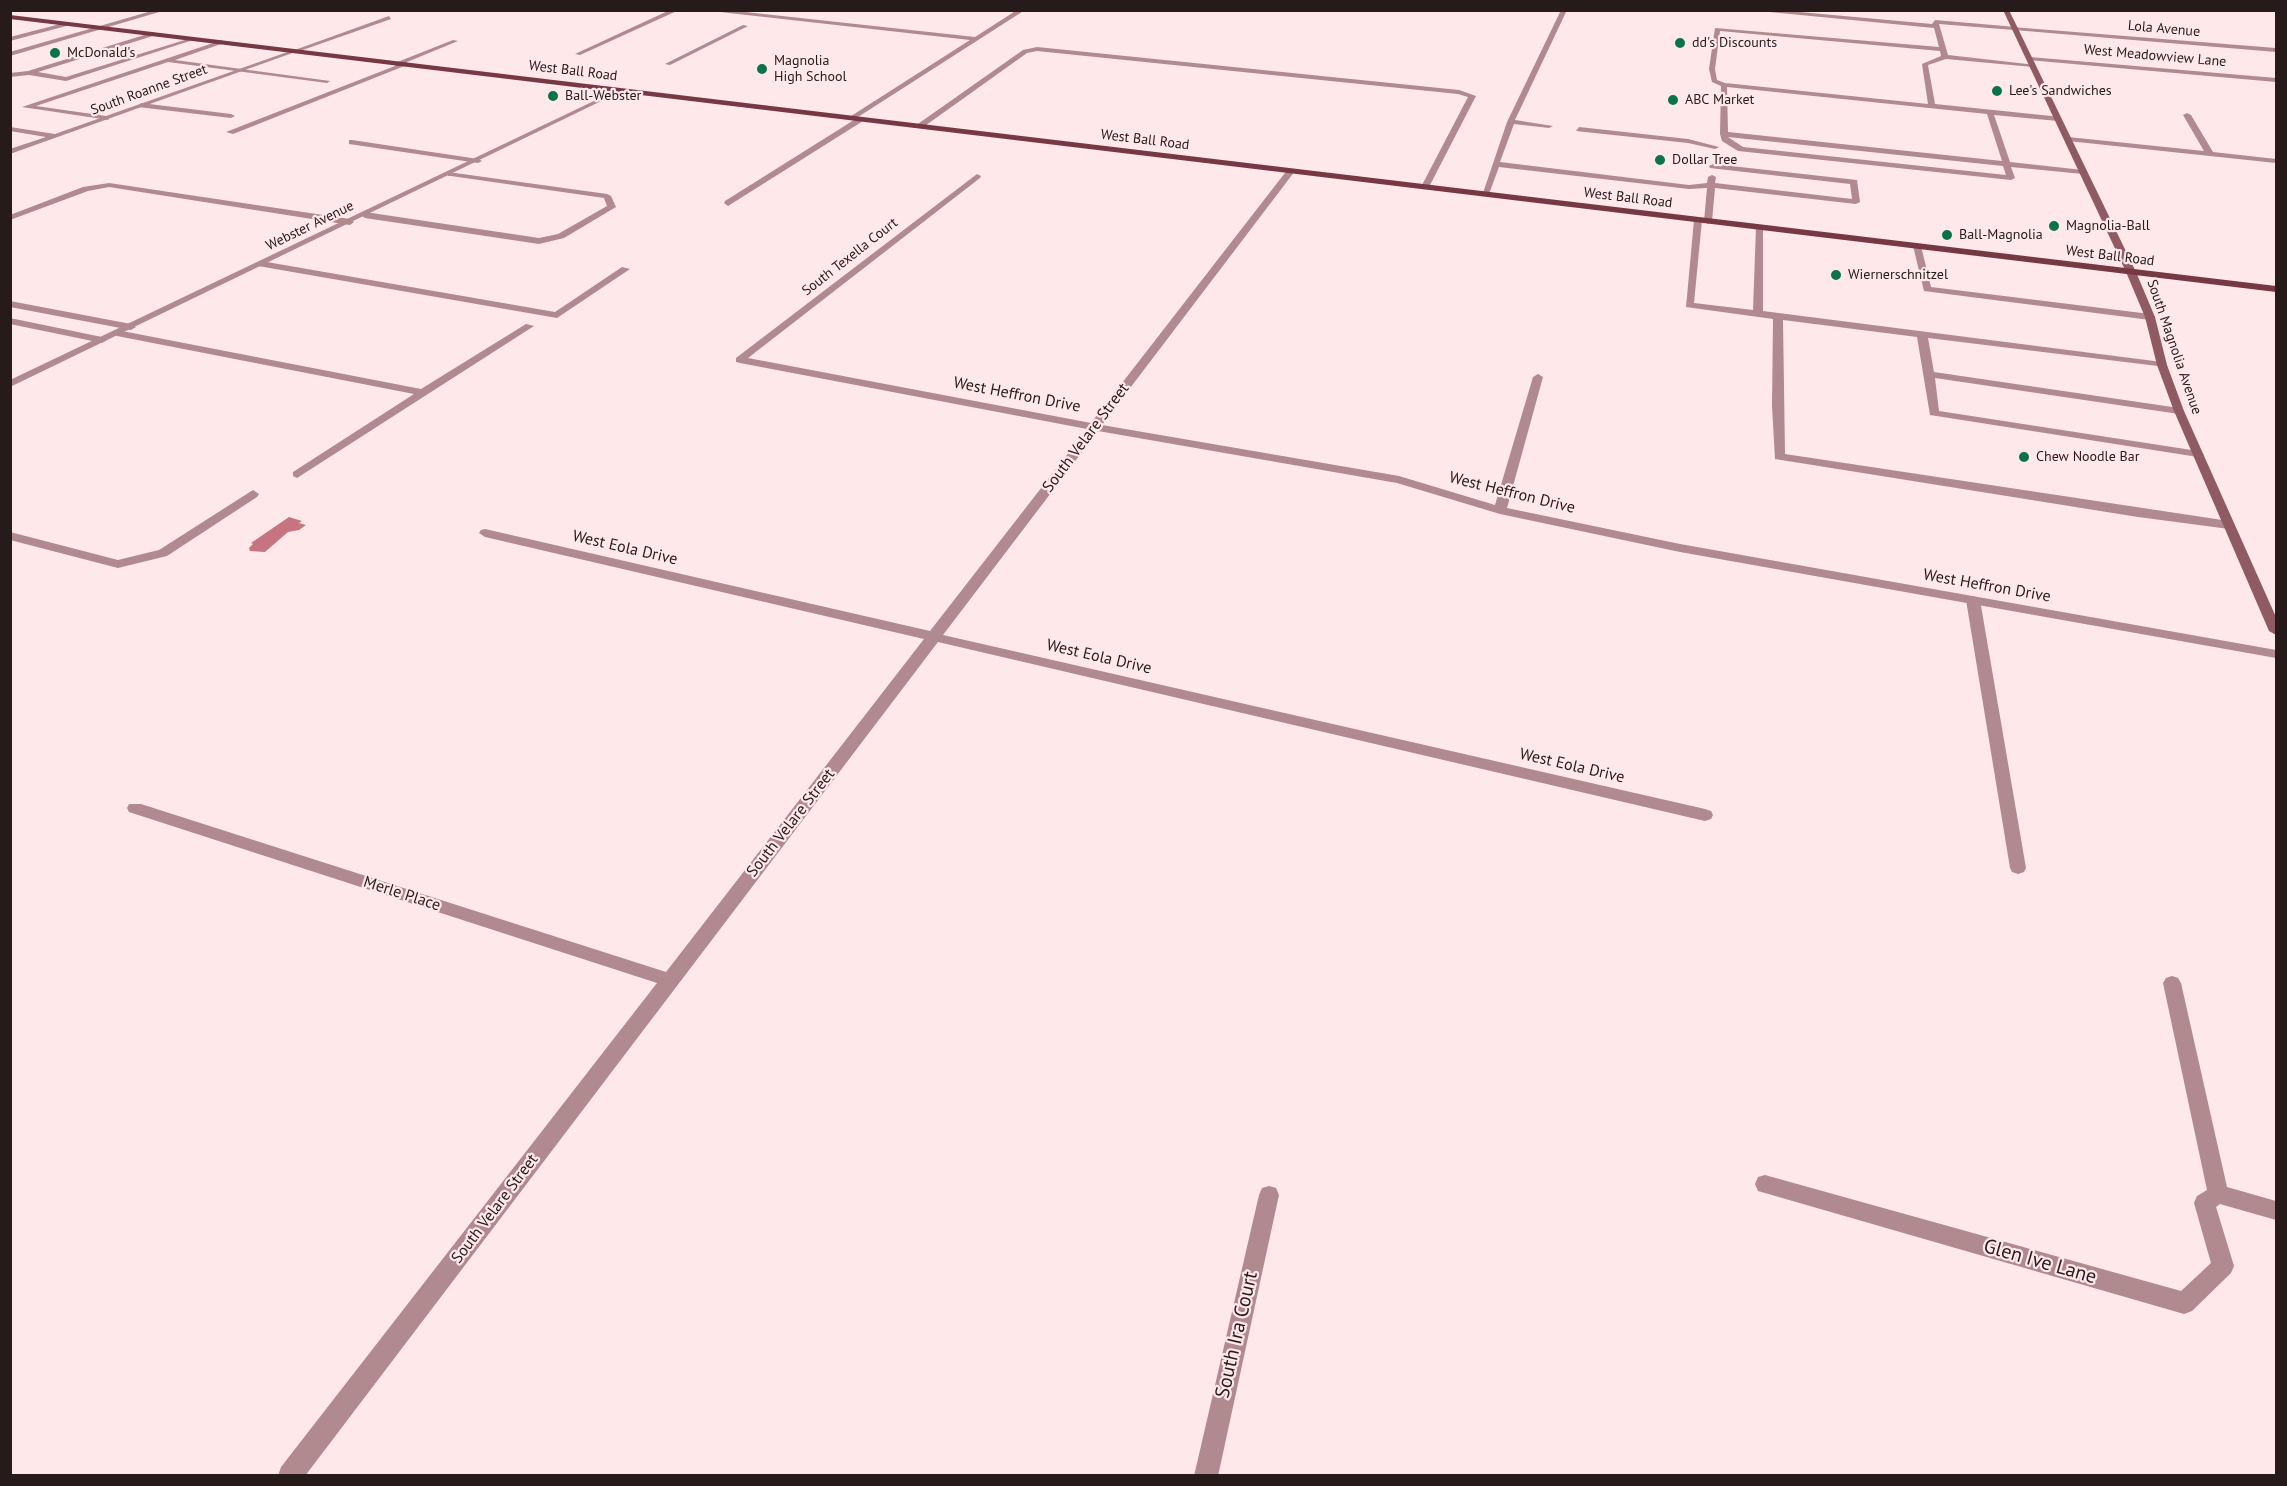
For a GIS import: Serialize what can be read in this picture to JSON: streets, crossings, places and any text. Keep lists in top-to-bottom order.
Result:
{
  "streets": {
    "main road": ["West Ball Road", "South Magnolia Avenue"],
    "street": [
      "Lola Avenue",
      "West Meadowview Lane",
      "South Roanne Street",
      "Webster Avenue",
      "South Texella Court",
      "West Heffron Drive",
      "South Velare Street",
      "West Eola Drive",
      "Merle Place",
      "Glen Ive Lane",
      "South Ira Court"
    ]
  },
  "crossings": [
    ["Lola Avenue", "South Magnolia Avenue"],
    ["West Meadowview Lane", "South Magnolia Avenue"],
    ["West Ball Road", "South Roanne Street"],
    ["West Ball Road", "Webster Avenue"],
    ["West Ball Road", "South Magnolia Avenue"],
    ["West Ball Road", "South Velare Street"],
    ["South Texella Court", "West Heffron Drive"],
    ["West Heffron Drive", "South Velare Street"],
    ["South Velare Street", "West Eola Drive"],
    ["South Velare Street", "Merle Place"]
  ],
  "places": [
    "dd's Discounts",
    "McDonald's",
    "Magnolia High School",
    "Lee's Sandwiches",
    "Ball-Webster",
    "ABC Market",
    "Dollar Tree",
    "Magnolia-Ball",
    "Ball-Magnolia",
    "Wiernerschnitzel",
    "Chew Noodle Bar"
  ]
}
